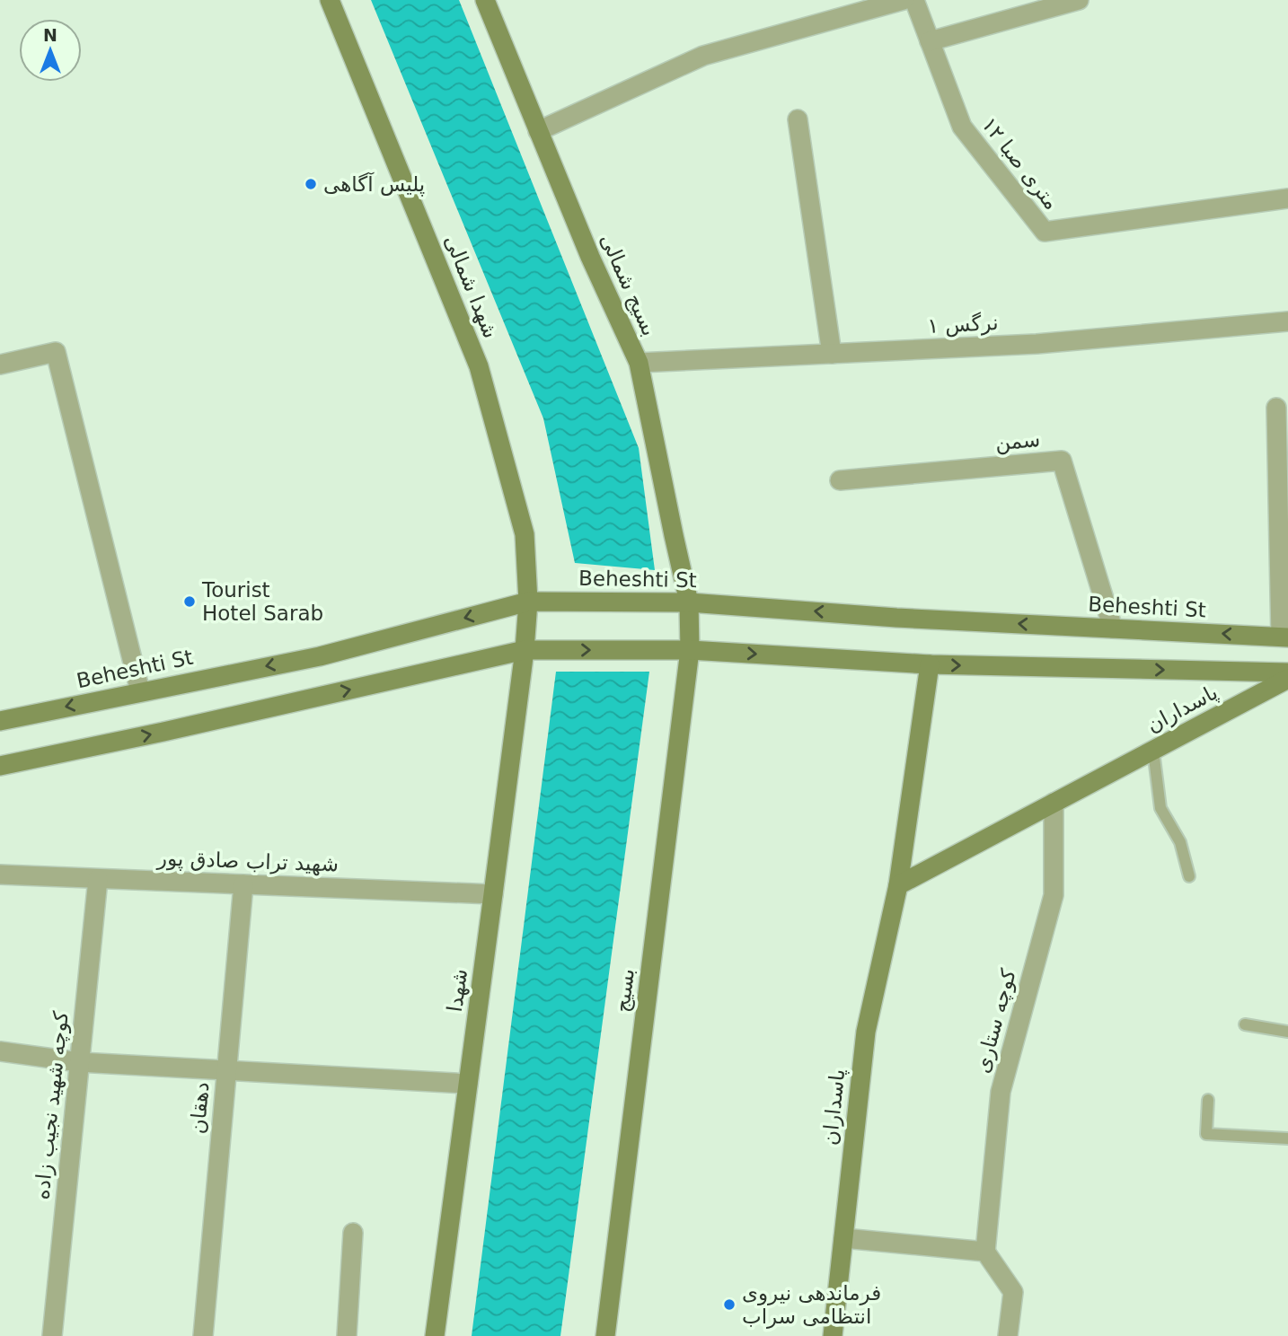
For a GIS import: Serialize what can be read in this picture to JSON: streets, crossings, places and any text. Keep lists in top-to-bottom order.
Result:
{
  "streets": {
    "street": [
      "۱۲ متری صبا",
      "بسیج شمالی",
      "شهدا شمالی",
      "نرگس ۱",
      "سمن",
      "Beheshti St",
      "پاسداران",
      "شهید تراب صادق پور",
      "شهدا",
      "بسیج",
      "کوچه ستاری",
      "کوچه شهید نجیب زاده",
      "دهقان"
    ]
  },
  "crossings": [
    ["بسیج شمالی", "نرگس ۱"],
    ["بسیج شمالی", "Beheshti St"],
    ["بسیج شمالی", "بسیج"],
    ["شهدا شمالی", "Beheshti St"],
    ["شهدا شمالی", "شهدا"],
    ["سمن", "Beheshti St"],
    ["پاسداران", "کوچه ستاری"],
    ["شهید تراب صادق پور", "شهدا"],
    ["شهید تراب صادق پور", "کوچه شهید نجیب زاده"],
    ["شهید تراب صادق پور", "دهقان"]
  ],
  "places": ["پلیس آگاهی", "Tourist Hotel Sarab", "فرماندهی نیروی انتظامی سراب"],
  "north": "top"
}
